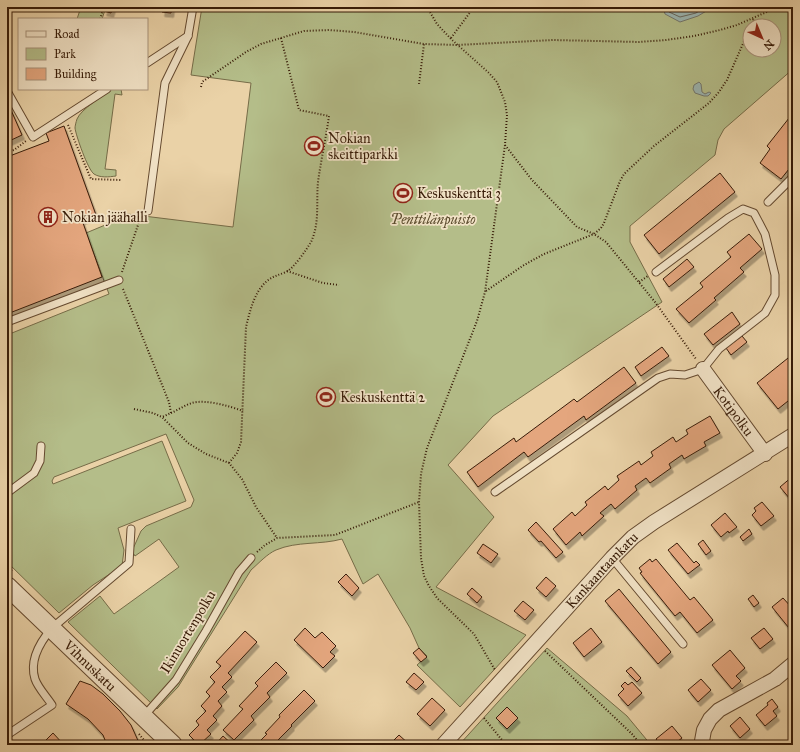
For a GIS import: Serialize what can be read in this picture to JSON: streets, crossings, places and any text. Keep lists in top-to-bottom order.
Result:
{
  "streets": {
    "street": ["Kotipolku", "Kankaantaankatu", "Vihnuskatu"],
    "lane": ["Ikinuortenpolku"]
  },
  "crossings": [
    ["Kotipolku", "Kankaantaankatu"],
    ["Ikinuortenpolku", "Vihnuskatu"]
  ],
  "parks": ["Penttilänpuisto"],
  "places": {
    "sports": ["Nokian skeittiparkki", "Keskuskenttä 3", "Keskuskenttä 2"],
    "building": ["Nokian jäähalli"]
  },
  "legend": ["Road", "Park", "Building"],
  "north": "bottom right"
}
